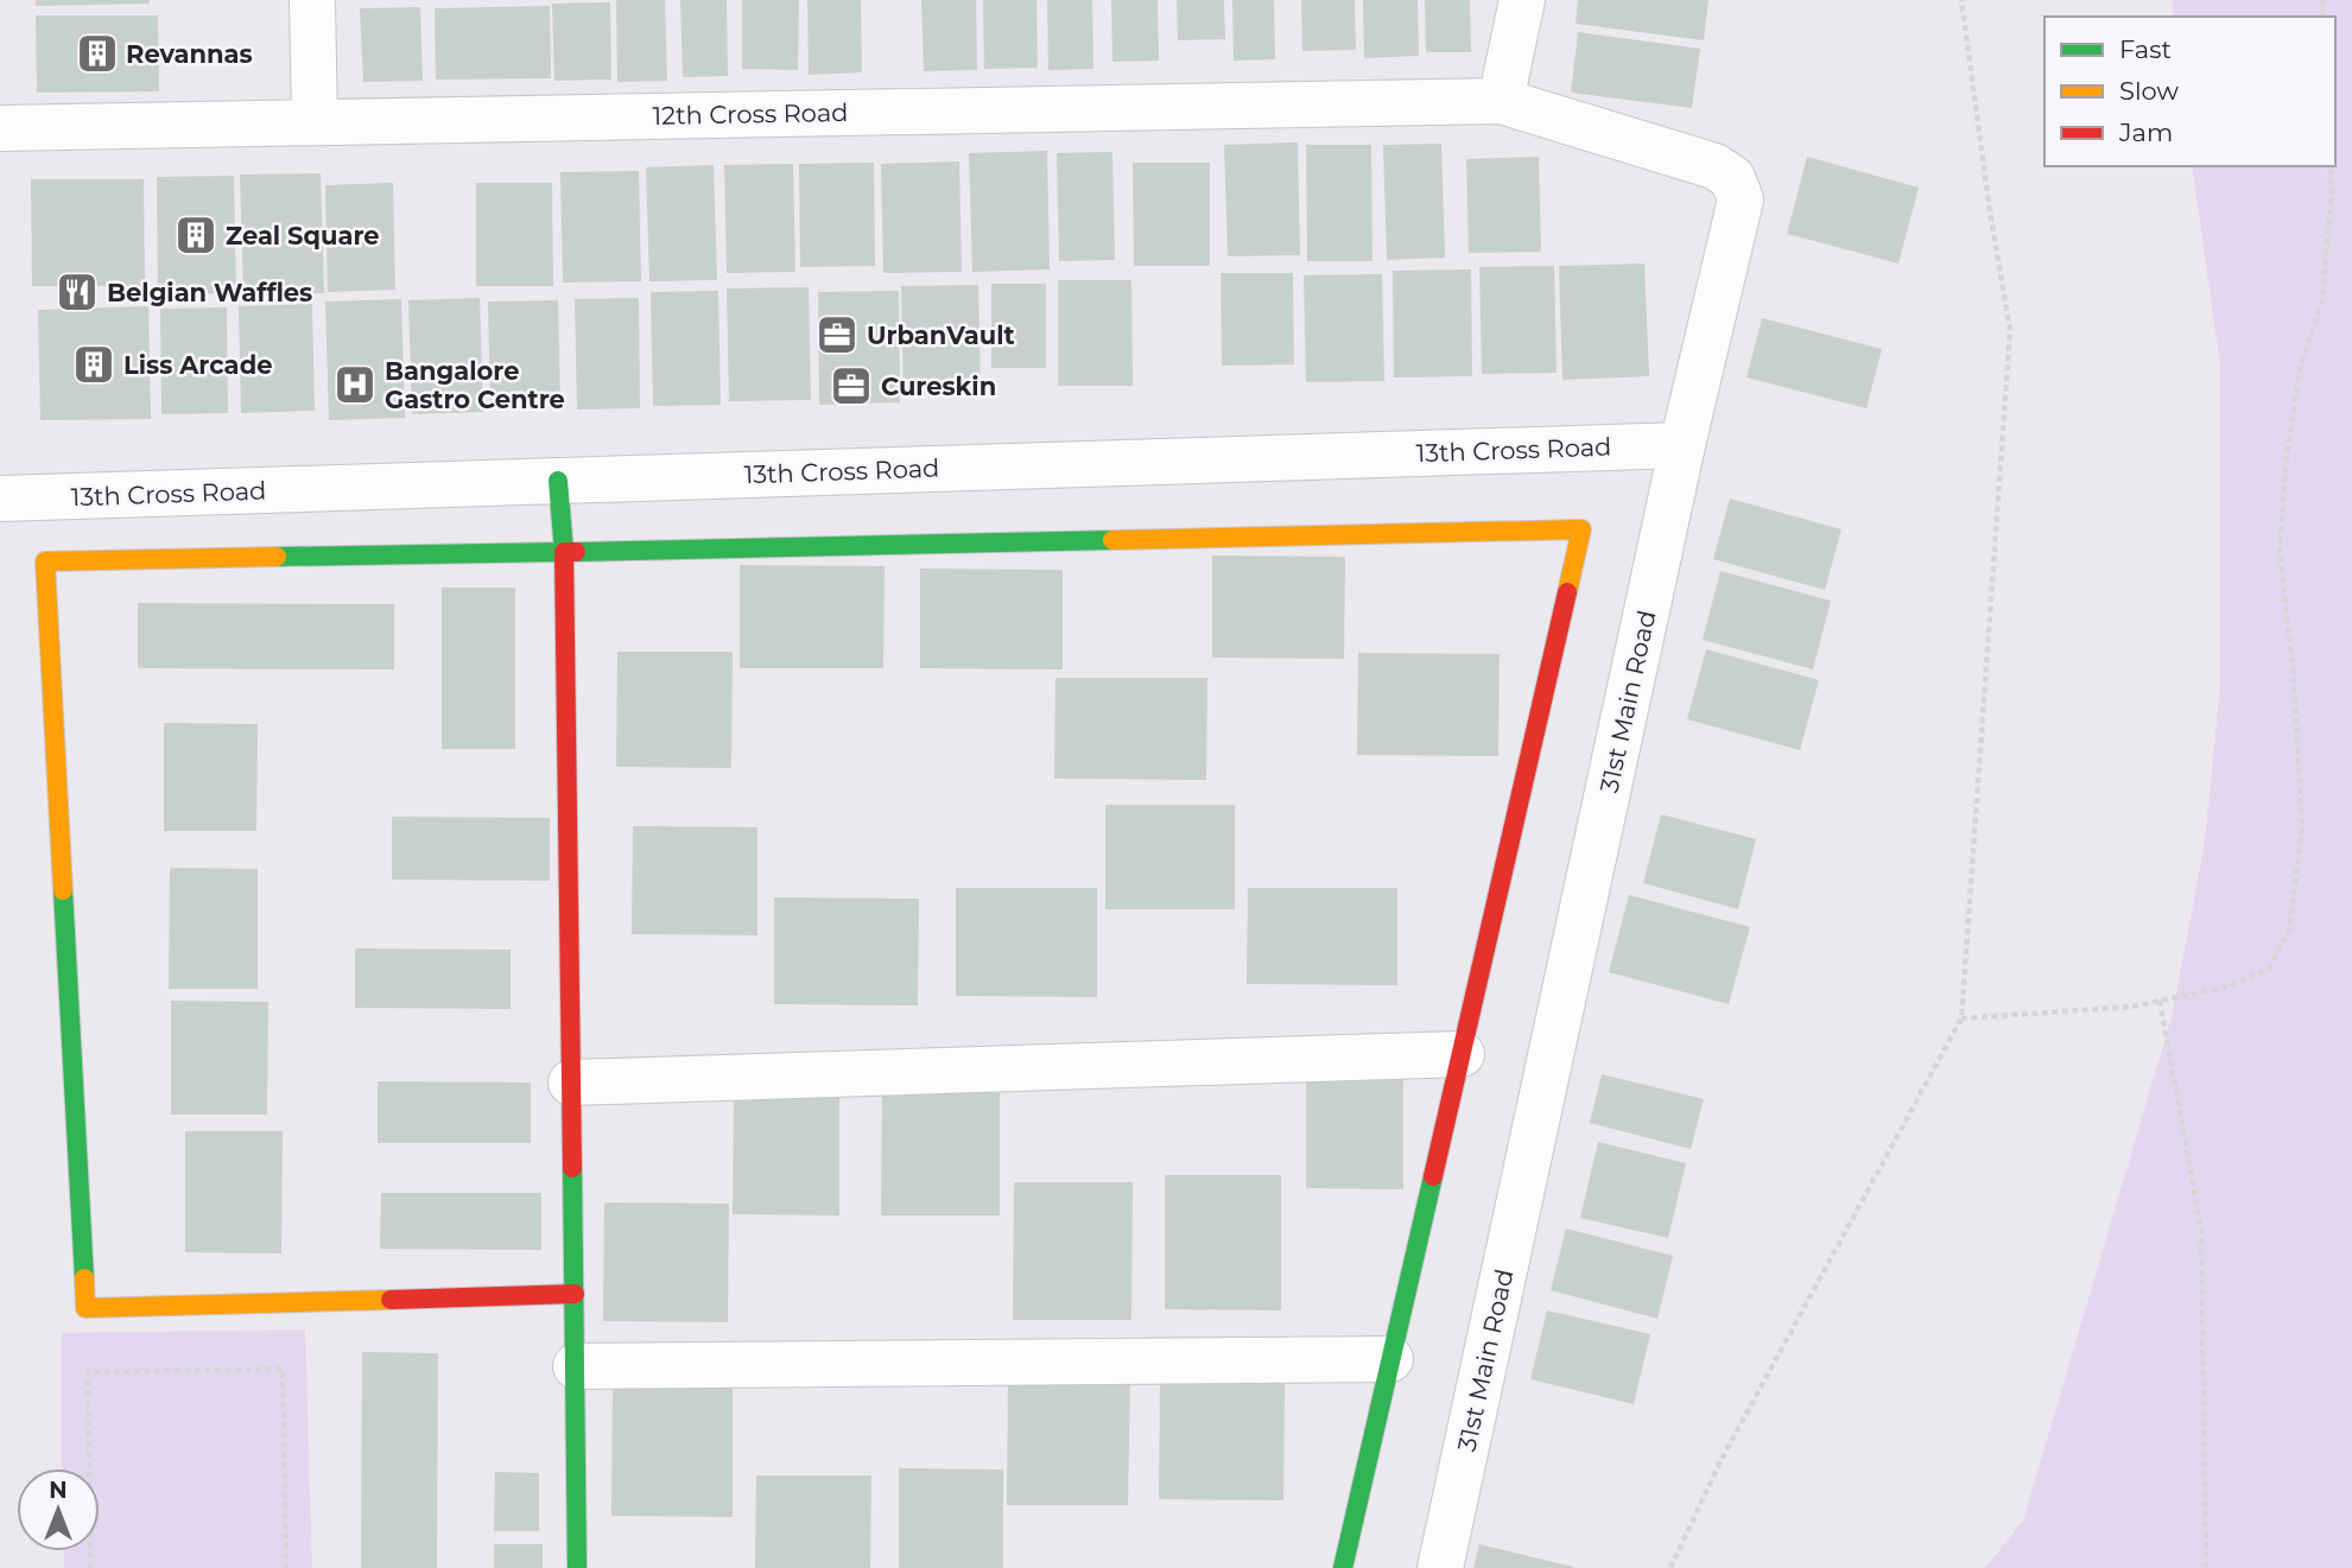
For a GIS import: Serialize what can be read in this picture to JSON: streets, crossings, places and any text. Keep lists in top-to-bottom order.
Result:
{
  "streets": {
    "street": ["12th Cross Road", "13th Cross Road", "31st Main Road"]
  },
  "crossings": [
    ["12th Cross Road", "31st Main Road"],
    ["13th Cross Road", "31st Main Road"]
  ],
  "places": {
    "building": ["Revannas", "Zeal Square", "Liss Arcade"],
    "restaurant": ["Belgian Waffles"],
    "office": ["UrbanVault", "Cureskin"],
    "hospital": ["Bangalore Gastro Centre"]
  },
  "legend": ["Fast", "Slow", "Jam"],
  "north": "top"
}
